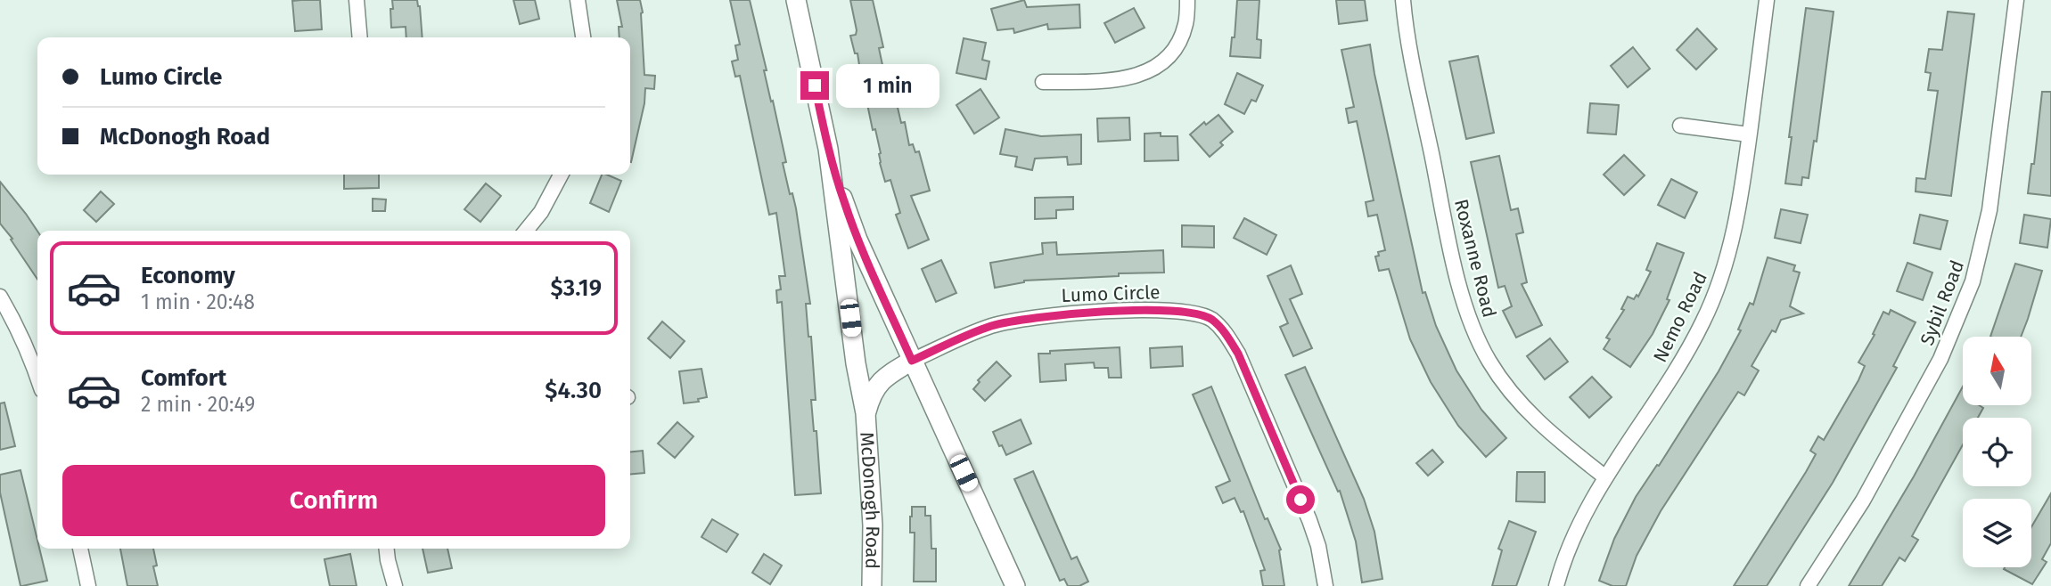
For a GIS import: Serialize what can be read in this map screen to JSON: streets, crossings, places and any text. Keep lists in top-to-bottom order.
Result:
{
  "streets": {
    "main road": ["McDonogh Road"],
    "street": [
      "Roxanne Road",
      "Lumo Circle",
      "Sybil Road",
      "Nemo Road"
    ]
  },
  "crossings": [
    ["Roxanne Road", "Nemo Road"],
    ["Lumo Circle", "McDonogh Road"]
  ],
  "north": "top",
  "page": {
    "banner": ["Lumo Circle", "McDonogh Road"],
    "bubble": "1 min",
    "list": [
      {
        "name": "Economy",
        "note": "1 min · 20:48",
        "value": "$3.19"
      },
      {
        "name": "Comfort",
        "note": "2 min · 20:49",
        "value": "$4.30"
      }
    ],
    "buttons": "Confirm"
  }
}
